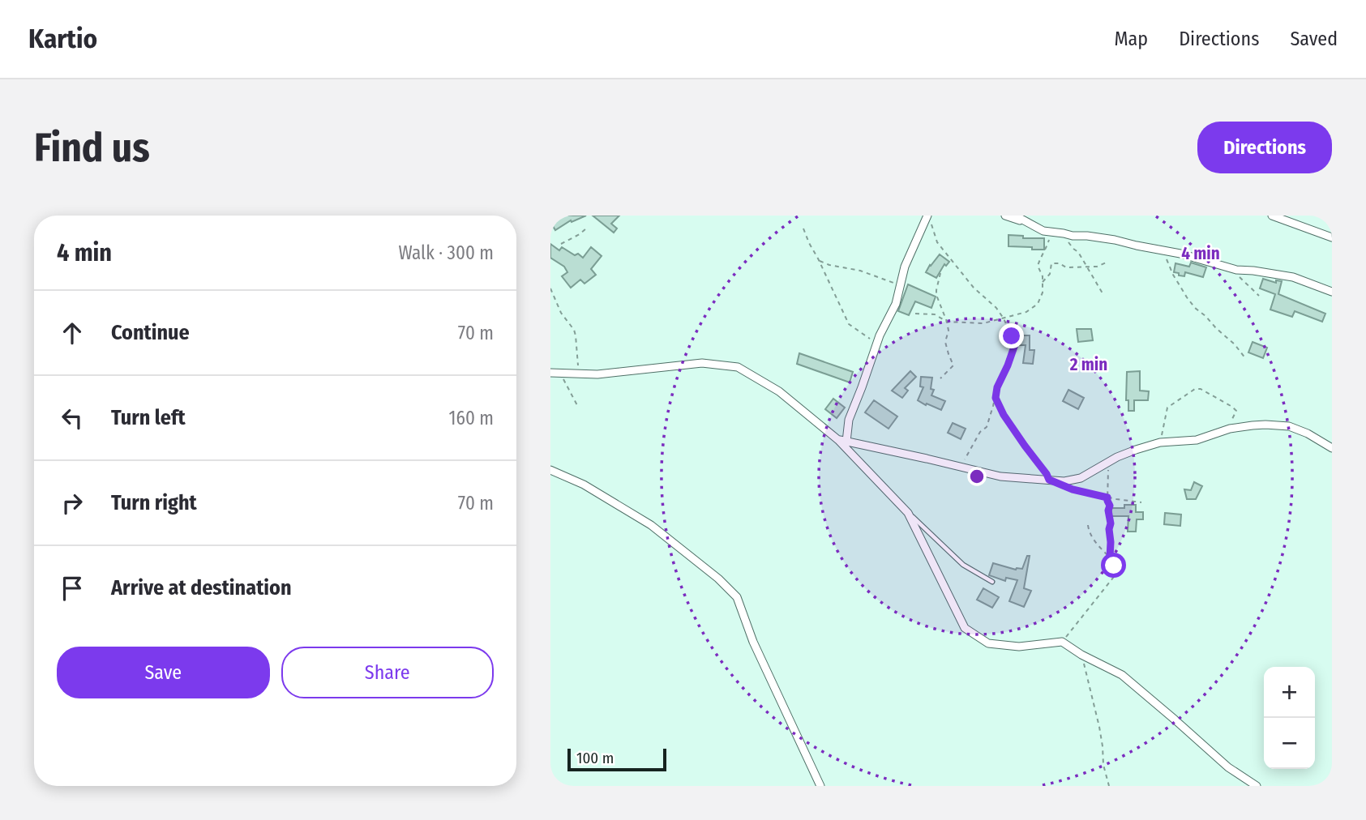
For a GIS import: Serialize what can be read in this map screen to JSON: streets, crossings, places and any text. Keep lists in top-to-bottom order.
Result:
{
  "scale_bar": "100 m",
  "page": {
    "header": "Kartio",
    "nav": ["Map", "Directions", "Saved"],
    "buttons": [
      "Directions",
      ["Save", "Share"]
    ],
    "title": "Find us",
    "heading": ["4 min", "Walk · 300 m"],
    "list": [
      ["Continue", "70 m"],
      ["Turn left", "160 m"],
      ["Turn right", "70 m"],
      "Arrive at destination"
    ],
    "map_buttons": ["+", "−"],
    "scale": "100 m"
  },
  "rings": ["4 min", "2 min"]
}
